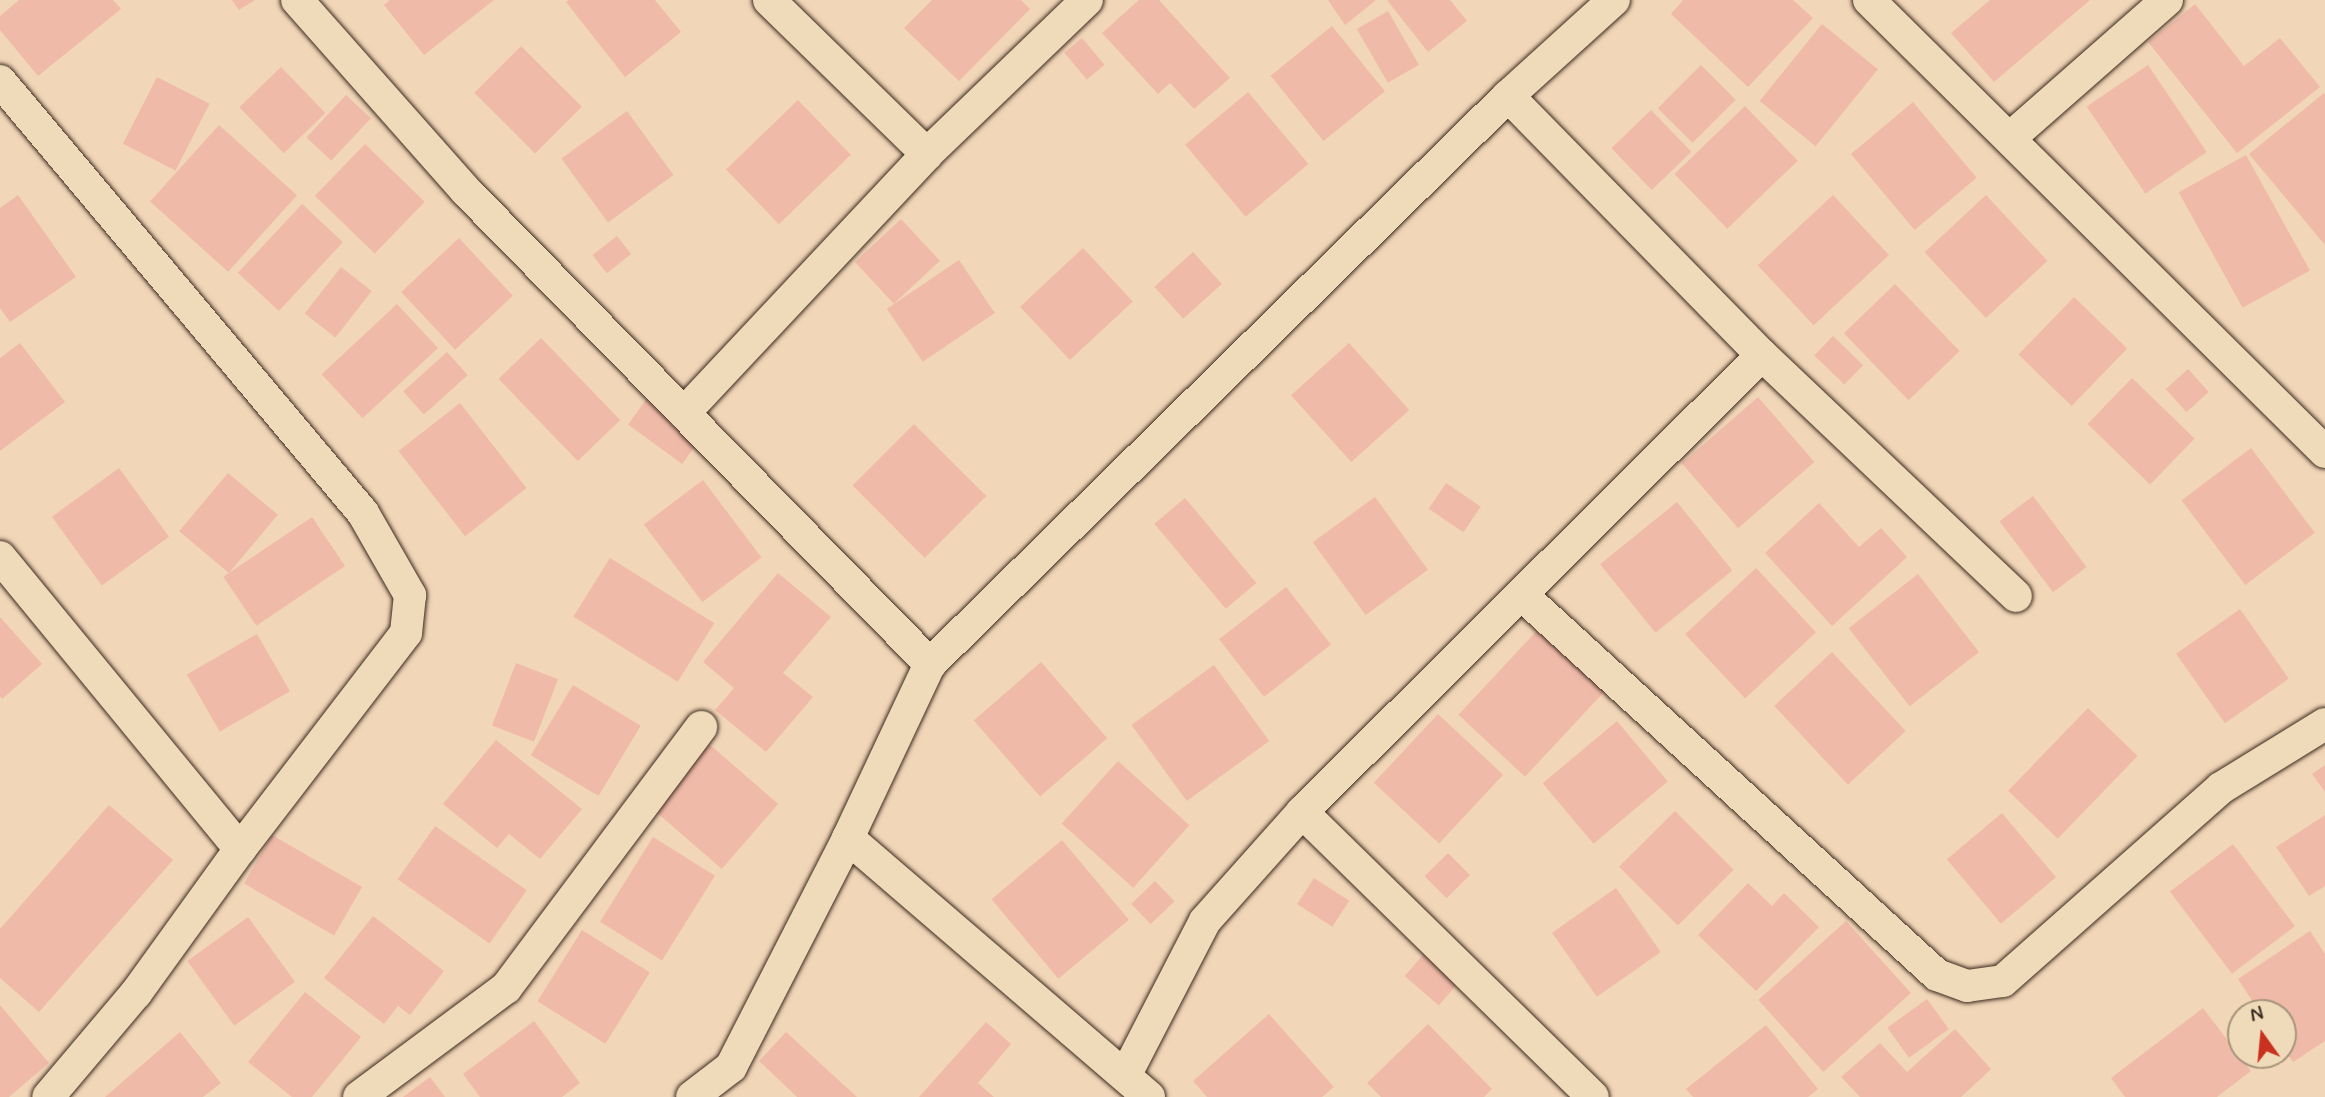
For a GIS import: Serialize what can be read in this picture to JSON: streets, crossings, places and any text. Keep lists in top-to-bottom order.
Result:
{
  "north": "top"
}
